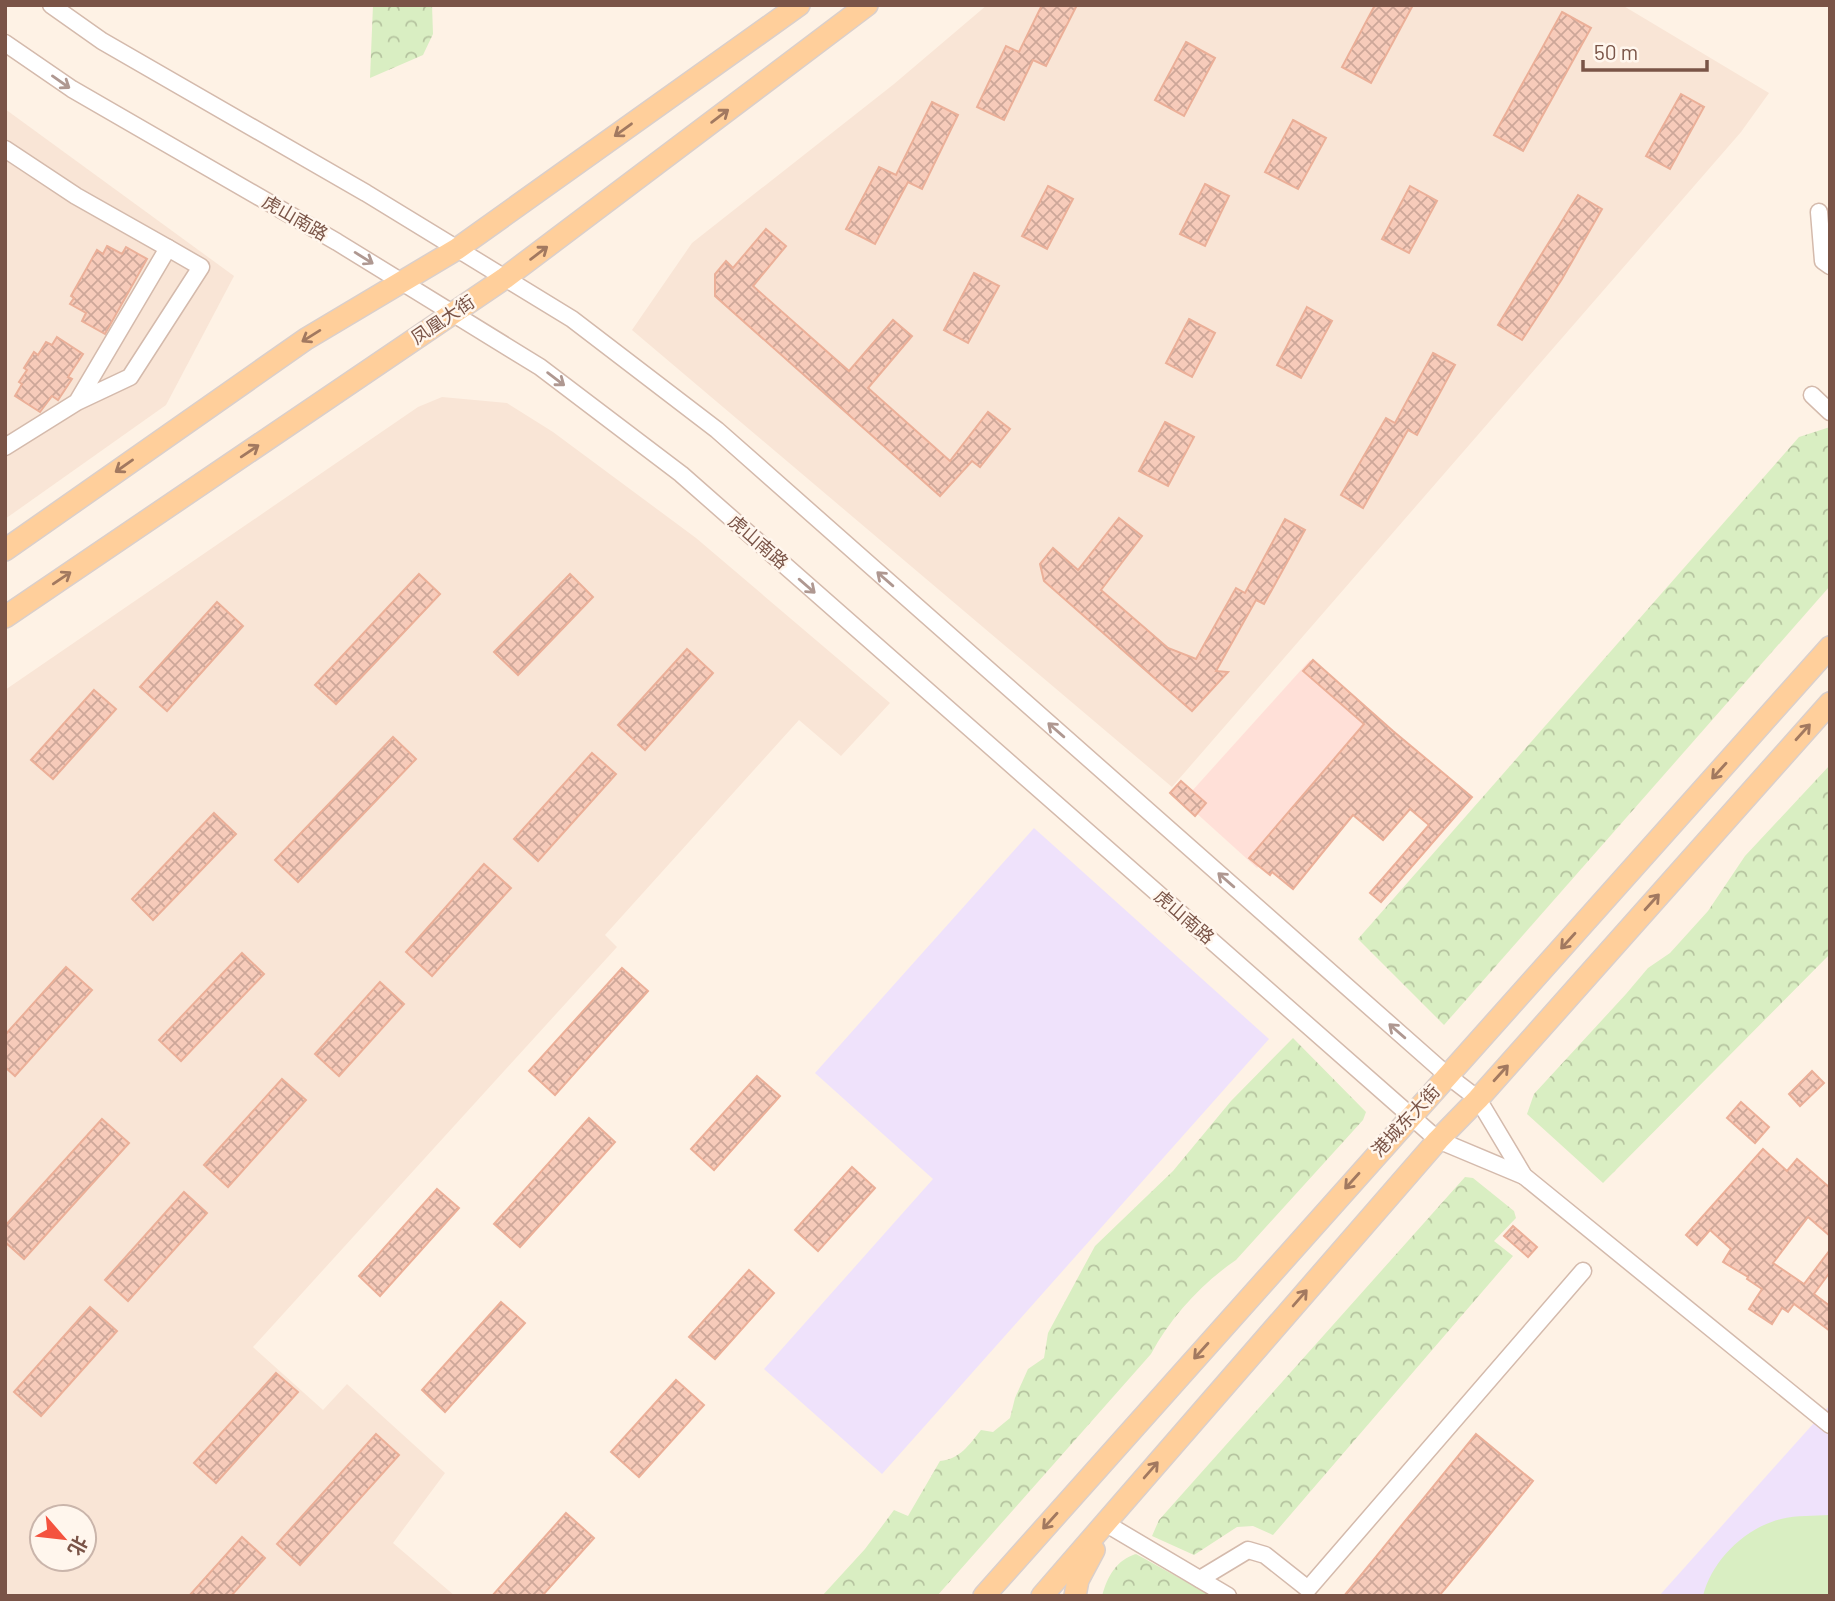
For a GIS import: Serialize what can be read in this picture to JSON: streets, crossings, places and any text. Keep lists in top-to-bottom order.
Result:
{
  "streets": {
    "main road": ["凤凰大街", "港城东大街"],
    "street": ["虎山南路"]
  },
  "crossings": [
    ["虎山南路", "凤凰大街"],
    ["虎山南路", "港城东大街"]
  ],
  "scale_bar": "50 m",
  "north": "bottom right"
}
